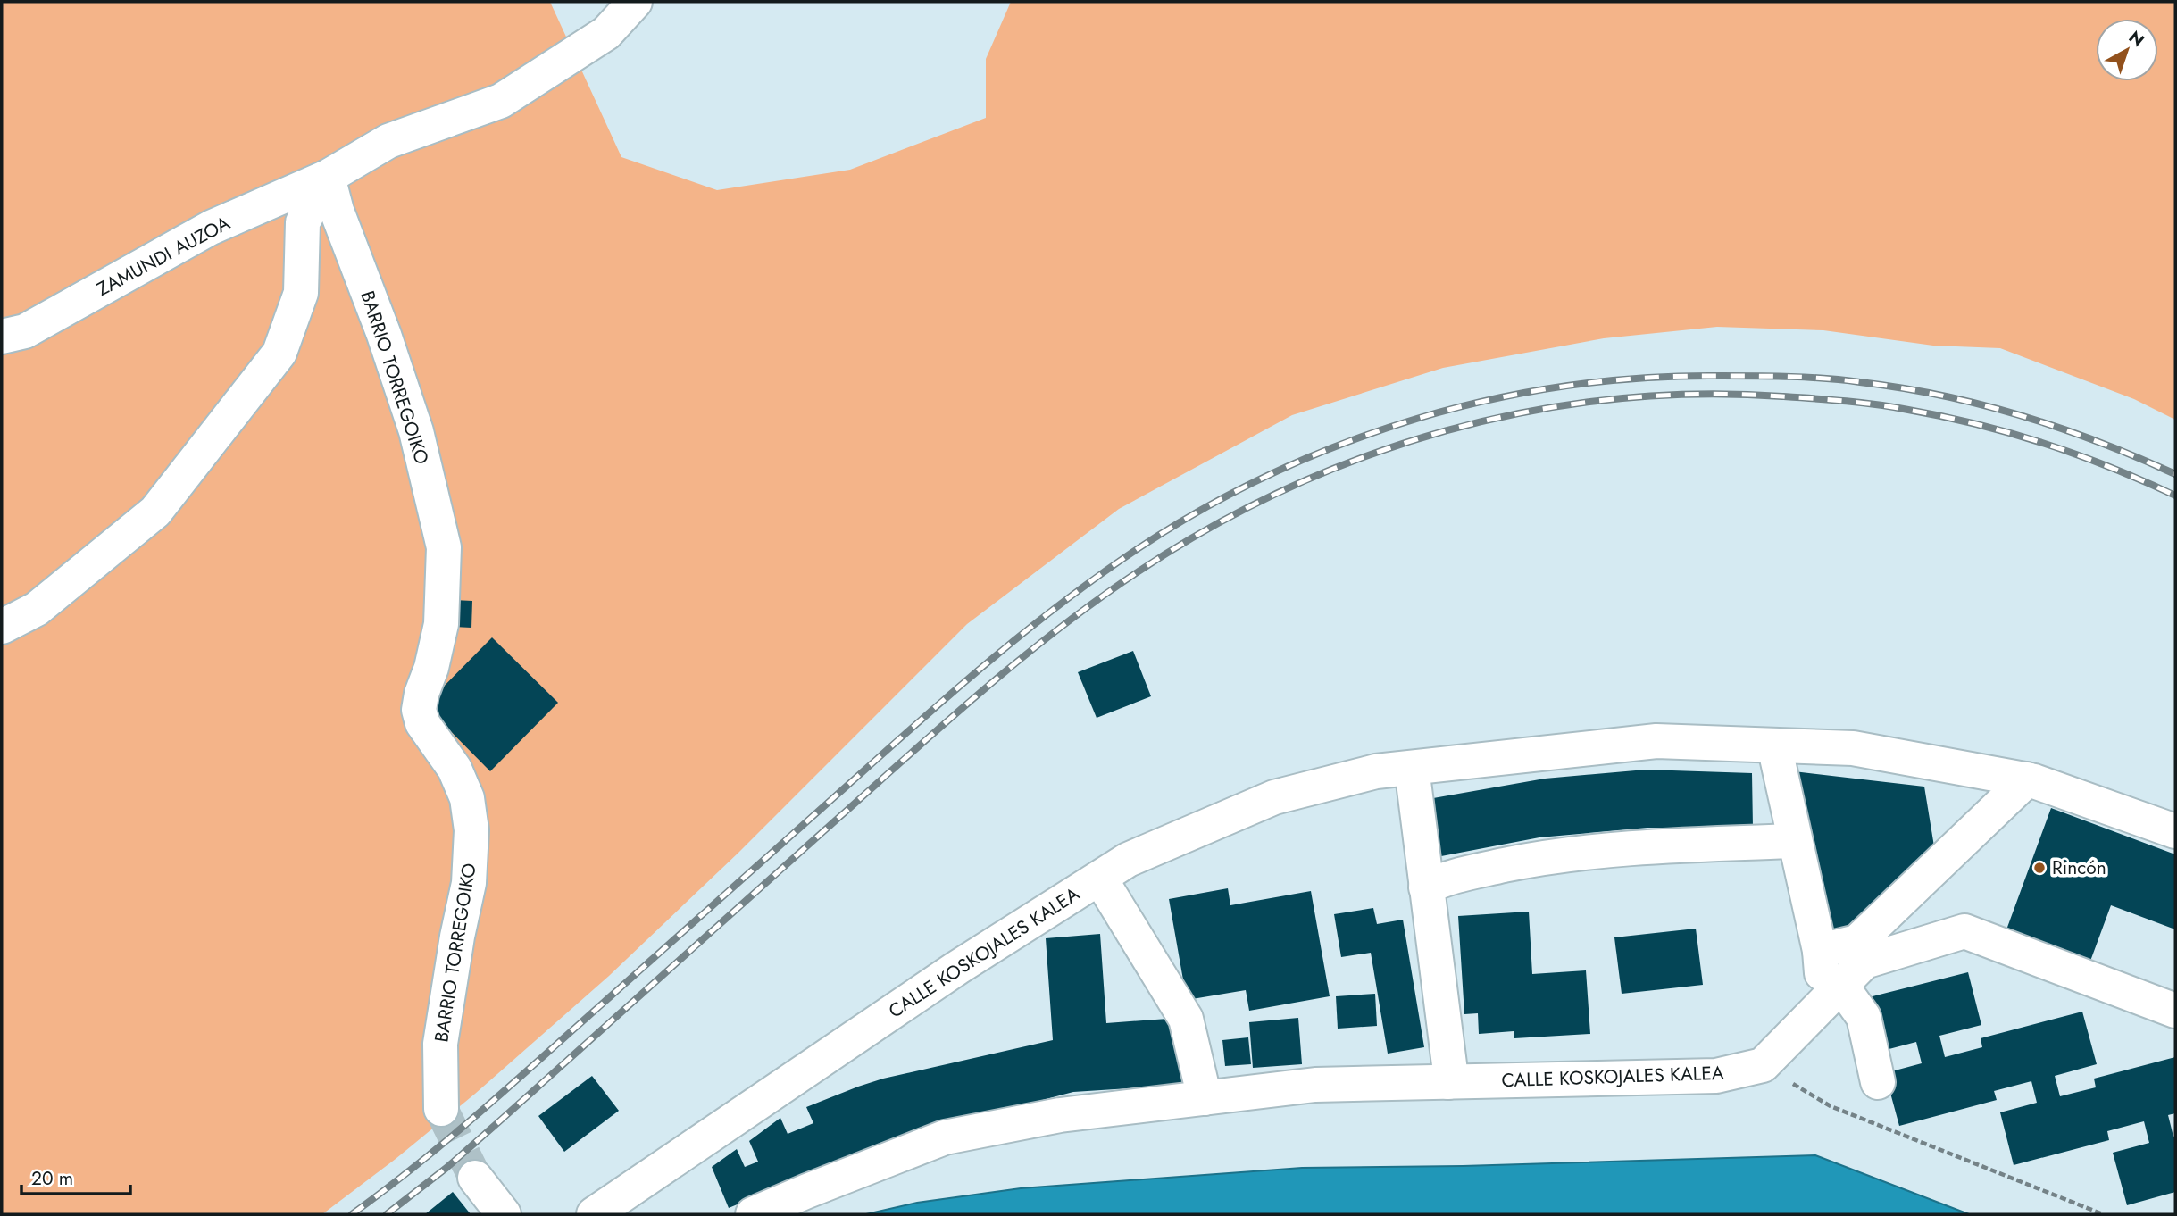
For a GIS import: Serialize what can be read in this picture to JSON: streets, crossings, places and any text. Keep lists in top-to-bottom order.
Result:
{
  "streets": {
    "street": ["ZAMUNDI AUZOA", "BARRIO TORREGOIKO", "CALLE KOSKOJALES KALEA"]
  },
  "crossings": [
    ["ZAMUNDI AUZOA", "BARRIO TORREGOIKO"]
  ],
  "places": ["Rincón"],
  "scale_bar": "20 m",
  "north": "top right"
}
